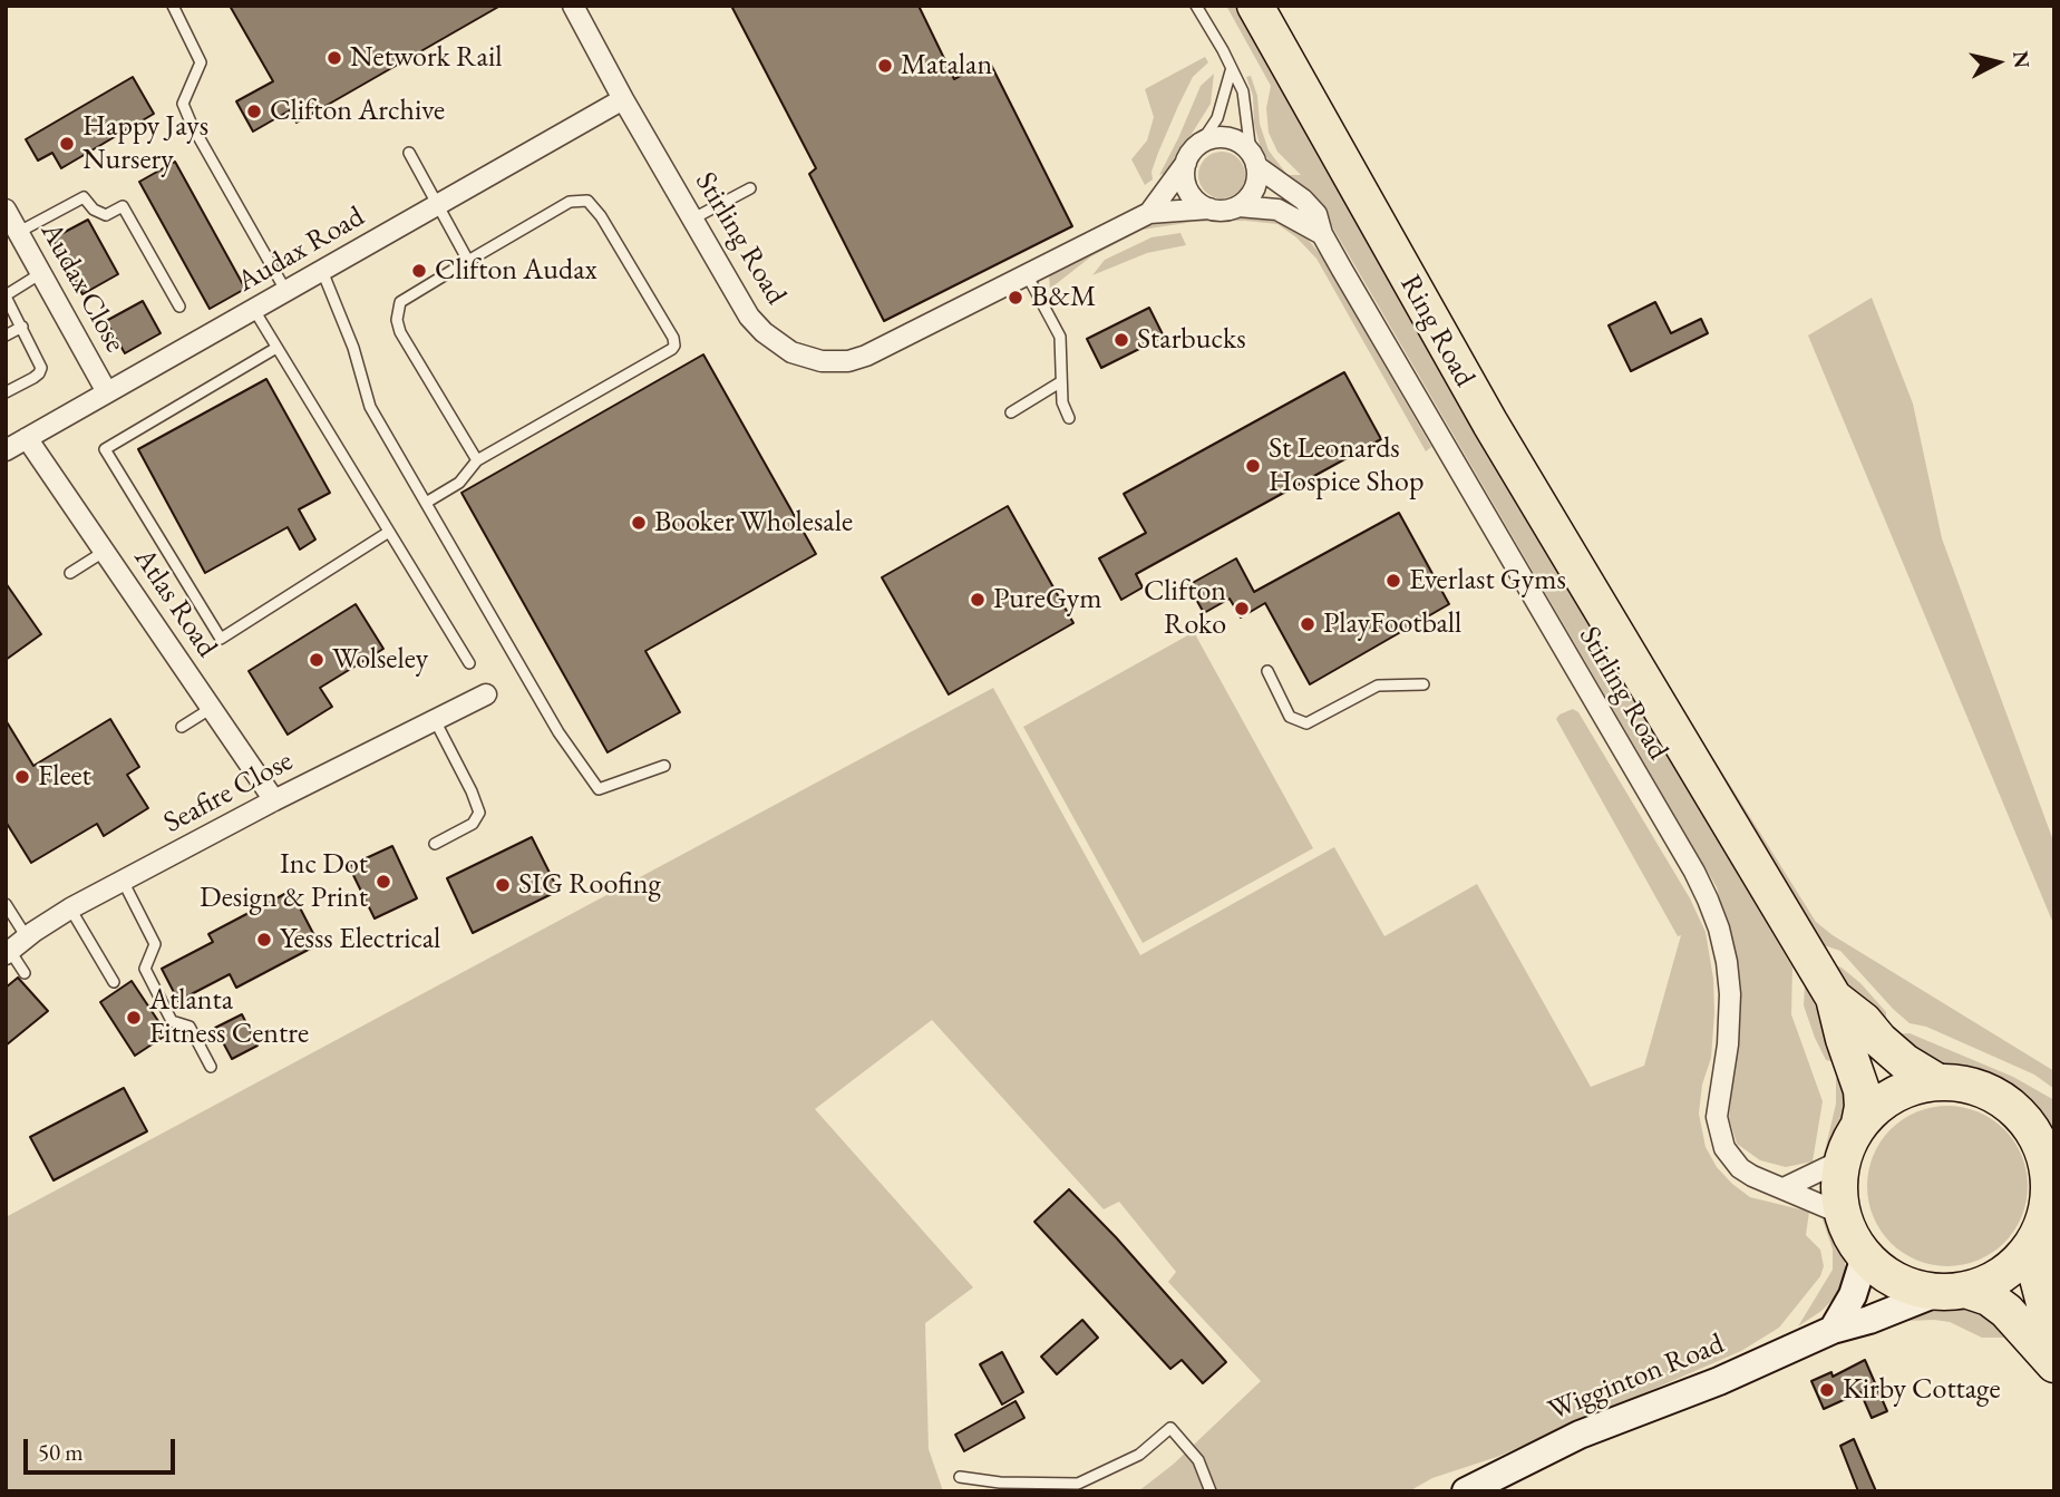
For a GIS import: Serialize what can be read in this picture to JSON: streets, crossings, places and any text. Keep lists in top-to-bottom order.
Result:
{
  "streets": {
    "highway": ["Ring Road"],
    "main road": ["Wigginton Road"],
    "street": [
      "Stirling Road",
      "Audax Road",
      "Audax Close",
      "Atlas Road",
      "Seafire Close"
    ]
  },
  "crossings": [
    ["Stirling Road", "Audax Road"],
    ["Stirling Road", "Wigginton Road"],
    ["Audax Road", "Audax Close"],
    ["Audax Road", "Atlas Road"],
    ["Atlas Road", "Seafire Close"]
  ],
  "places": [
    "Network Rail",
    "Matalan",
    "Clifton Archive",
    "Happy Jays Nursery",
    "Clifton Audax",
    "B&M",
    "Starbucks",
    "St Leonards Hospice Shop",
    "Booker Wholesale",
    "Everlast Gyms",
    "PureGym",
    "Clifton Roko",
    "PlayFootball",
    "Wolseley",
    "Fleet",
    "Inc Dot Design & Print",
    "SIG Roofing",
    "Yesss Electrical",
    "Atlanta Fitness Centre",
    "Kirby Cottage"
  ],
  "scale_bar": "50 m",
  "north": "right"
}
